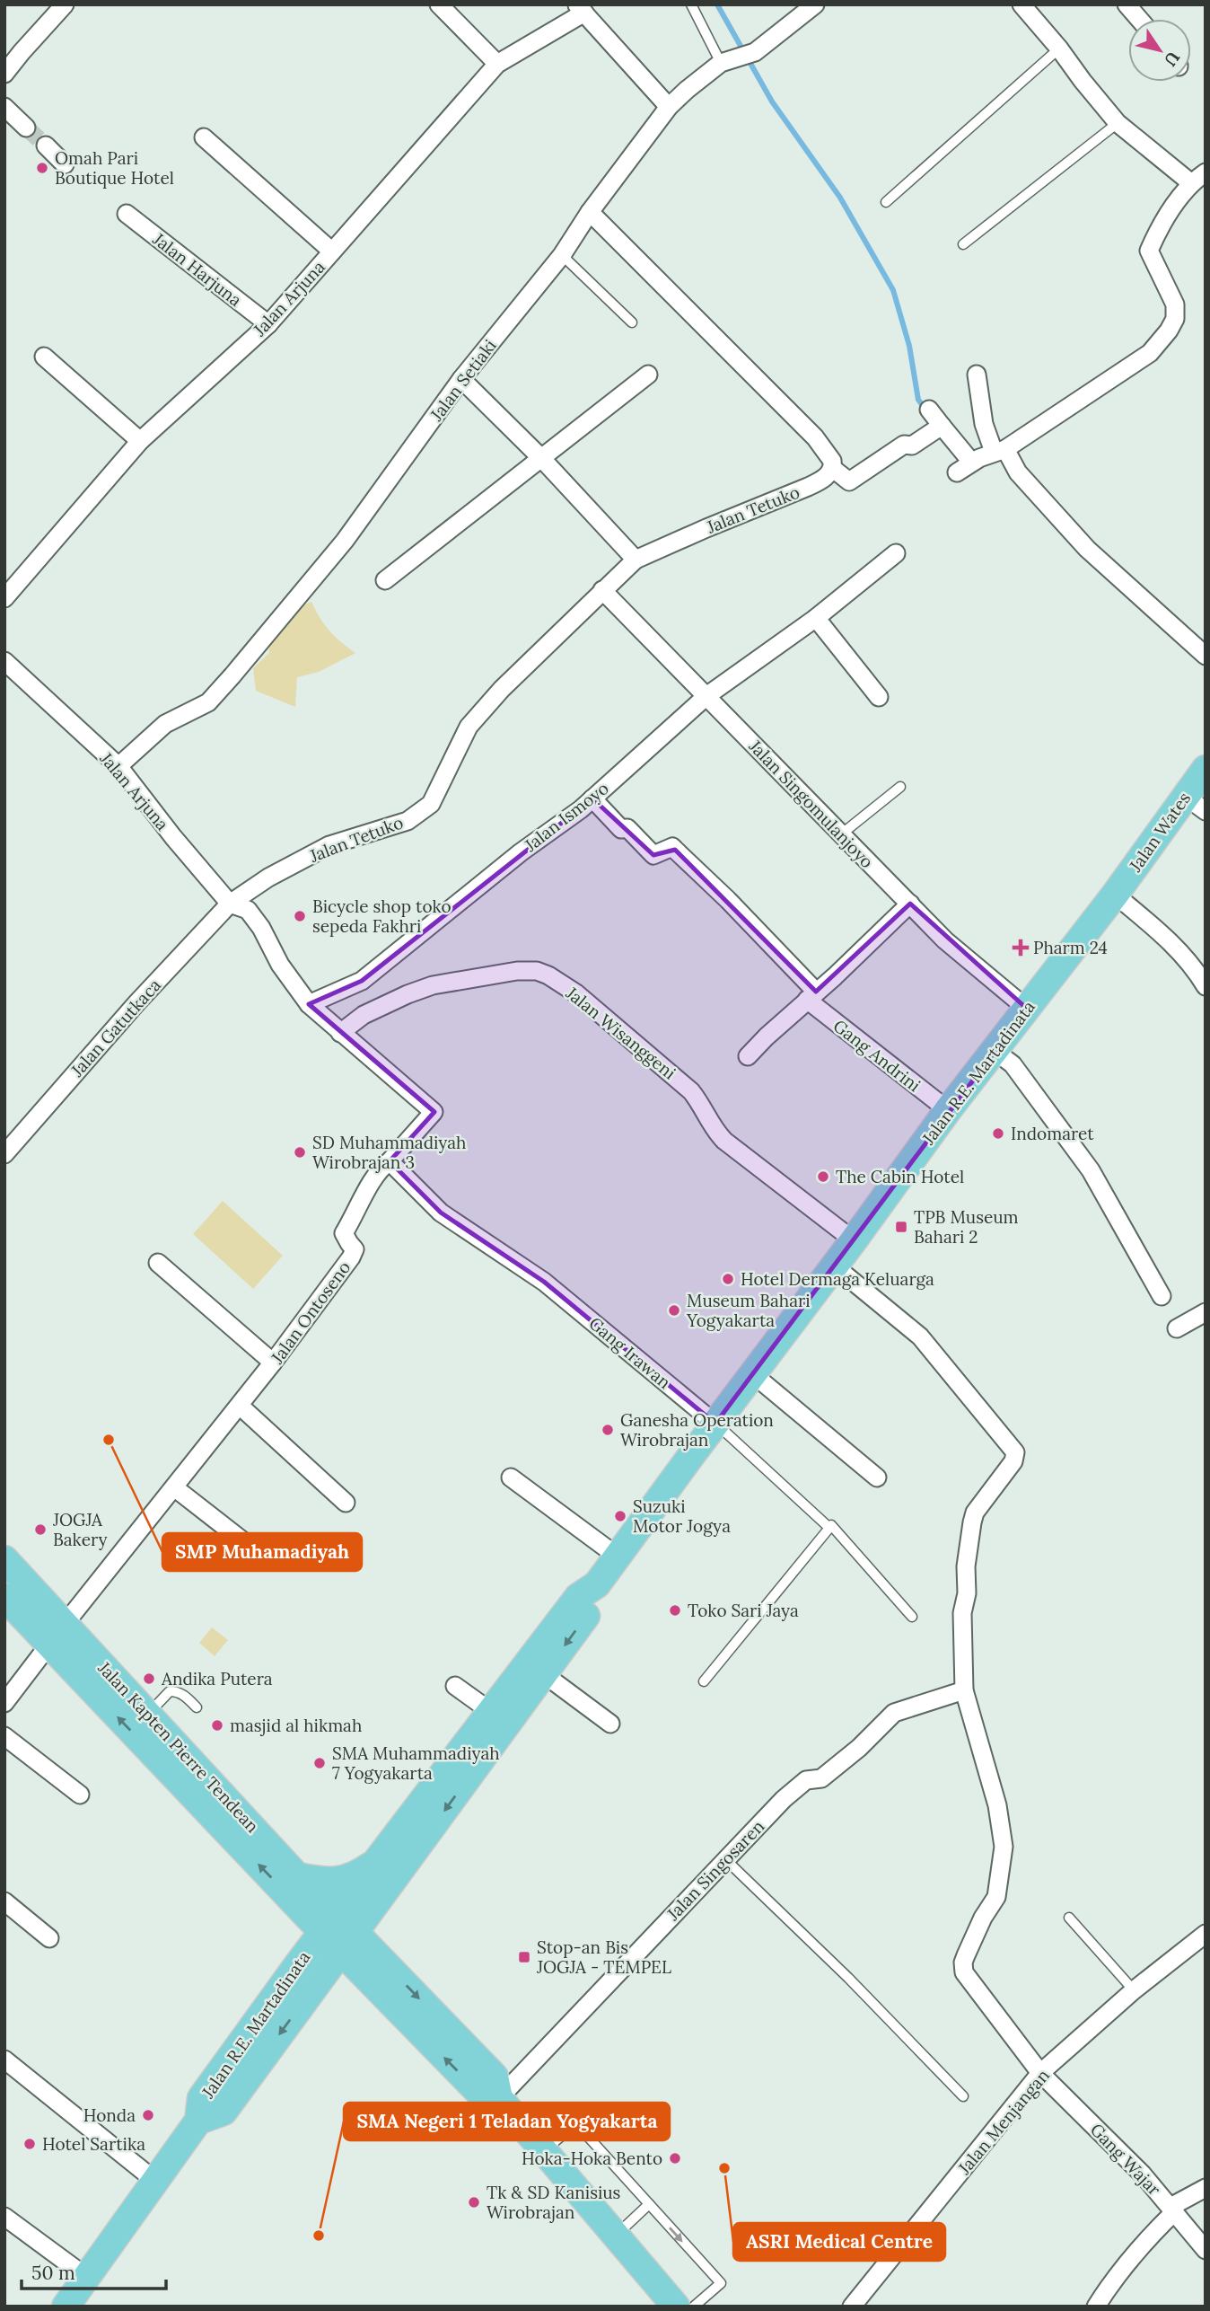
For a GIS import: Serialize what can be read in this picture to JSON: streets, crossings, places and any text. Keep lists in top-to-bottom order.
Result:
{
  "streets": {
    "main road": ["Jalan Wates", "Jalan R.E. Martadinata", "Jalan Kapten Pierre Tendean"],
    "street": [
      "Jalan Harjuna",
      "Jalan Arjuna",
      "Jalan Setiaki",
      "Jalan Tetuko",
      "Jalan Singomulanjoyo",
      "Jalan Ismoyo",
      "Jalan Gatutkaca",
      "Jalan Wisanggeni",
      "Gang Andrini",
      "Jalan Ontoseno",
      "Gang Irawan",
      "Jalan Singosaren",
      "Jalan Menjangan",
      "Gang Wajar"
    ]
  },
  "crossings": [
    ["Jalan Harjuna", "Jalan Arjuna"],
    ["Jalan Arjuna", "Jalan Setiaki"],
    ["Jalan Arjuna", "Jalan Tetuko"],
    ["Jalan Arjuna", "Jalan Gatutkaca"],
    ["Jalan Arjuna", "Jalan Ontoseno"],
    ["Jalan Tetuko", "Jalan Singomulanjoyo"],
    ["Jalan Tetuko", "Jalan Gatutkaca"],
    ["Jalan Tetuko", "Jalan Ontoseno"],
    ["Jalan Singomulanjoyo", "Jalan Ismoyo"],
    ["Jalan Singomulanjoyo", "Jalan R.E. Martadinata"],
    ["Jalan Ismoyo", "Gang Andrini"],
    ["Jalan Ismoyo", "Jalan Ontoseno"],
    ["Jalan Wates", "Jalan R.E. Martadinata"],
    ["Jalan Gatutkaca", "Jalan Ontoseno"],
    ["Jalan Wisanggeni", "Jalan R.E. Martadinata"],
    ["Jalan Wisanggeni", "Jalan Ontoseno"],
    ["Gang Andrini", "Jalan R.E. Martadinata"],
    ["Jalan R.E. Martadinata", "Gang Irawan"],
    ["Jalan R.E. Martadinata", "Jalan Kapten Pierre Tendean"],
    ["Jalan Ontoseno", "Gang Irawan"],
    ["Jalan Ontoseno", "Jalan Kapten Pierre Tendean"],
    ["Jalan Kapten Pierre Tendean", "Jalan Singosaren"],
    ["Jalan Singosaren", "Gang Wajar"],
    ["Jalan Menjangan", "Gang Wajar"]
  ],
  "places": {
    "other": [
      "Omah Pari Boutique Hotel",
      "Bicycle shop toko sepeda Fakhri",
      "Indomaret",
      "SD Muhammadiyah Wirobrajan 3",
      "The Cabin Hotel",
      "Hotel Dermaga Keluarga",
      "Museum Bahari Yogyakarta",
      "Ganesha Operation Wirobrajan",
      "SMP Muhamadiyah",
      "Suzuki Motor Jogya",
      "JOGJA Bakery",
      "Toko Sari Jaya",
      "Andika Putera",
      "masjid al hikmah",
      "SMA Muhammadiyah 7 Yogyakarta",
      "Honda",
      "Hotel Sartika",
      "Hoka-Hoka Bento",
      "ASRI Medical Centre",
      "Tk & SD Kanisius Wirobrajan",
      "SMA Negeri 1 Teladan Yogyakarta"
    ],
    "health": ["Pharm 24"],
    "transit": ["TPB Museum Bahari 2", "Stop-an Bis JOGJA - TEMPEL"]
  },
  "scale_bar": "50 m",
  "north": "bottom right"
}
